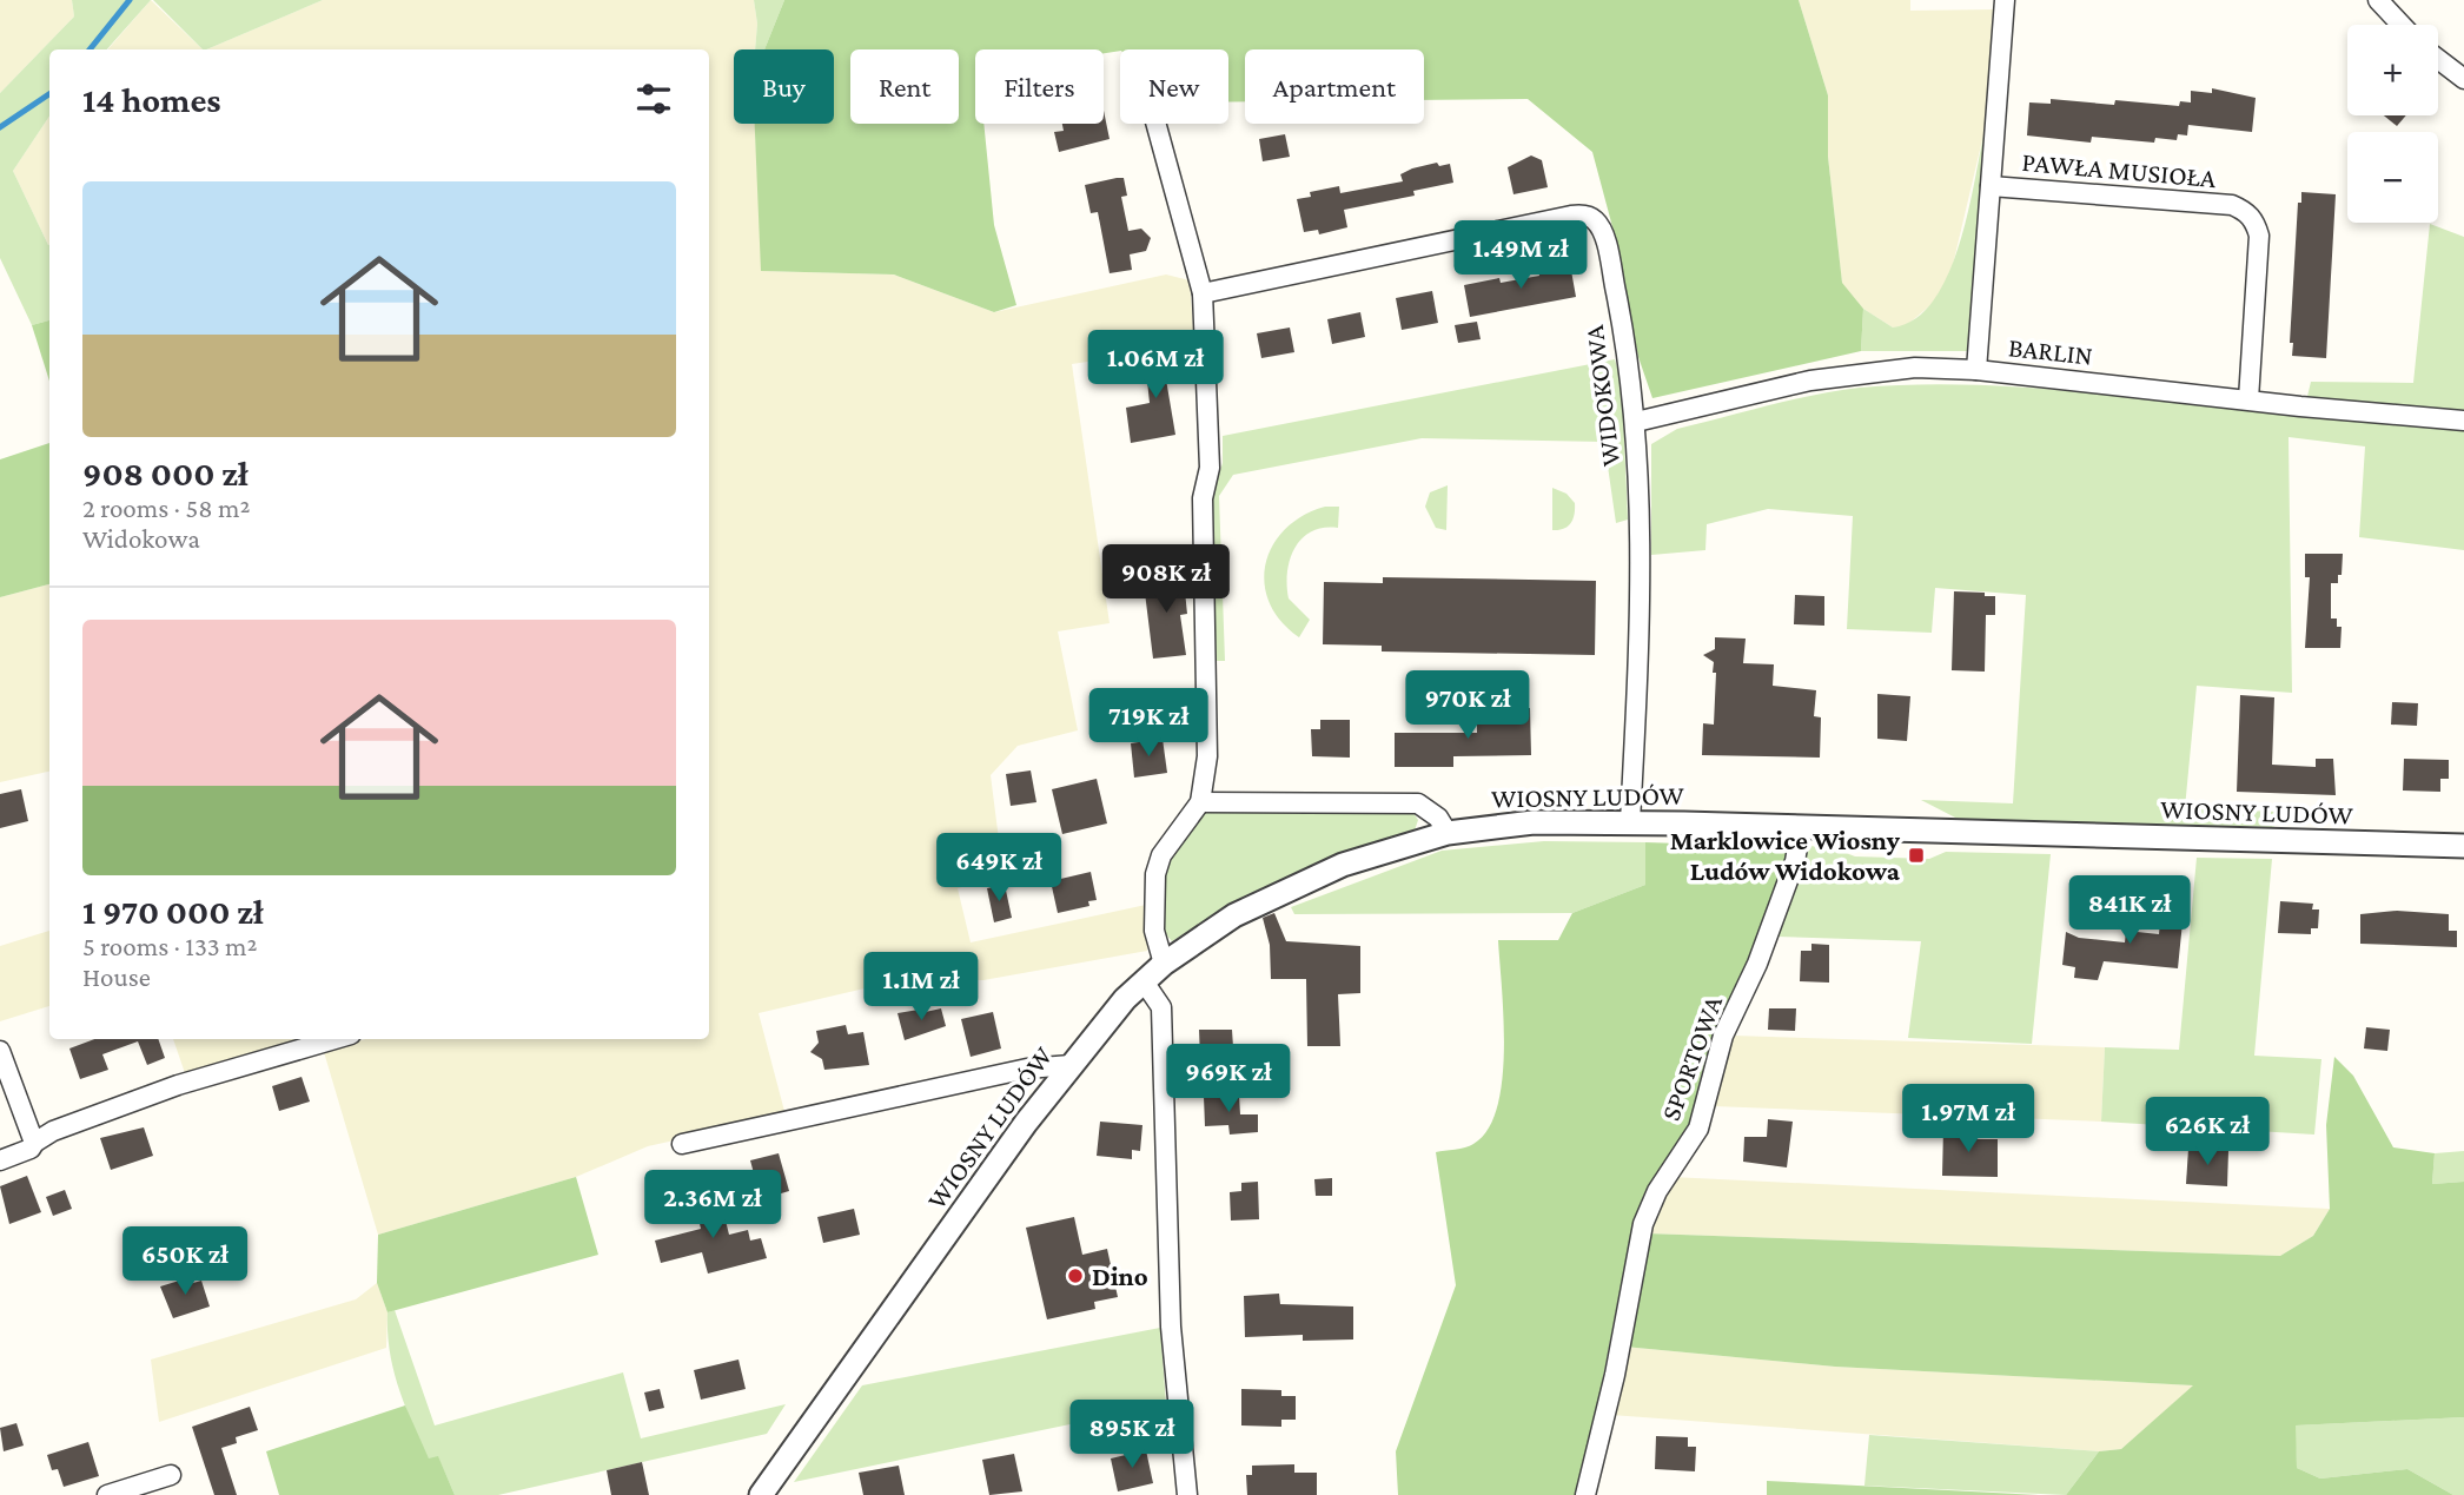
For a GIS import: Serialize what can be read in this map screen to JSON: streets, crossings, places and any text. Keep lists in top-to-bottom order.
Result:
{
  "streets": {
    "street": [
      "PAWŁA MUSIOŁA",
      "BARLIN",
      "WIDOKOWA",
      "WIOSNY LUDÓW",
      "SPORTOWA"
    ]
  },
  "crossings": [
    ["PAWŁA MUSIOŁA", "BARLIN"],
    ["BARLIN", "WIDOKOWA"],
    ["WIDOKOWA", "WIOSNY LUDÓW"],
    ["WIOSNY LUDÓW", "SPORTOWA"]
  ],
  "places": {
    "transit": ["Marklowice Wiosny Ludów Widokowa"],
    "other": ["Dino"]
  },
  "page": {
    "map_buttons": ["+", "−"],
    "chip": [
      "Buy",
      "Rent",
      "Filters",
      "New",
      "Apartment"
    ],
    "heading": "14 homes",
    "list": [
      {
        "name": "908 000 zł",
        "note": "2 rooms · 58 m² · Widokowa"
      },
      {
        "name": "1 970 000 zł",
        "note": "5 rooms · 133 m² · House"
      }
    ],
    "price": [
      "1.49M zł",
      "1.06M zł",
      "908K zł",
      "970K zł",
      "719K zł",
      "649K zł",
      "841K zł",
      "1.1M zł",
      "969K zł",
      "1.97M zł",
      "626K zł",
      "2.36M zł",
      "650K zł",
      "895K zł"
    ]
  }
}
